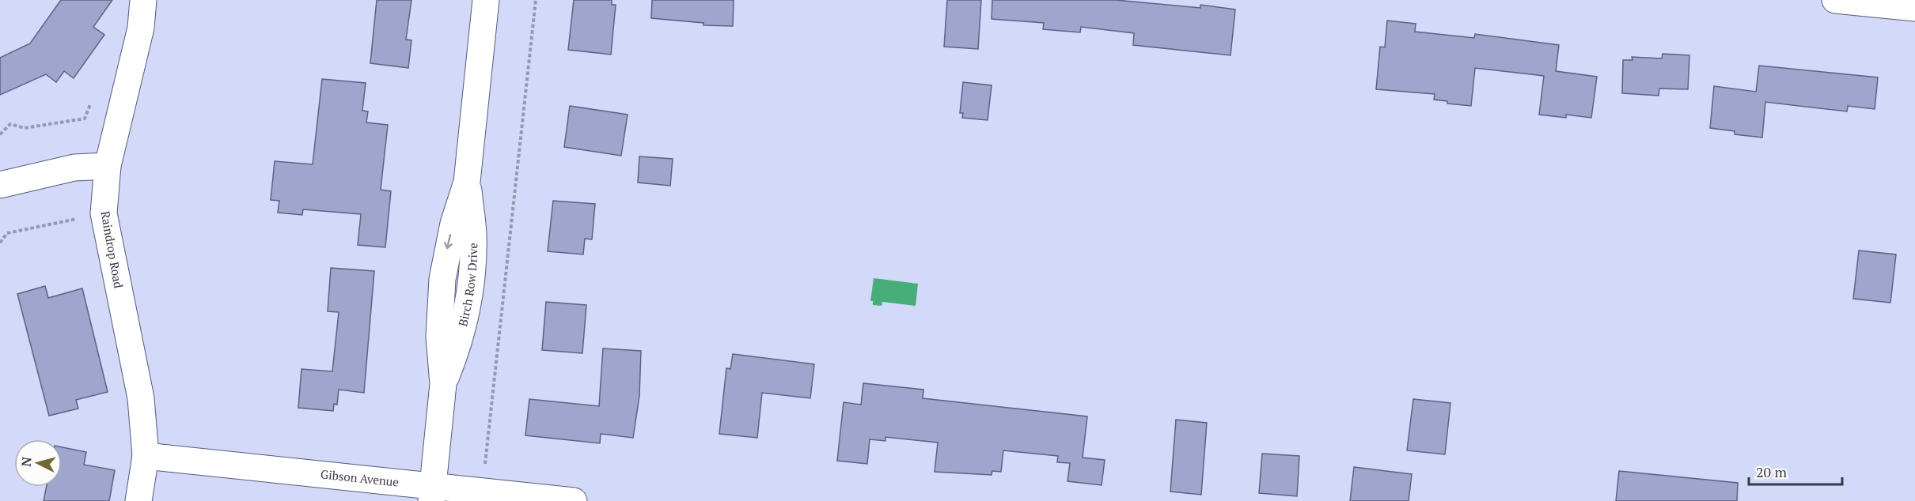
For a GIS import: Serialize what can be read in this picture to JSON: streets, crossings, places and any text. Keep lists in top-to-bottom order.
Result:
{
  "streets": {
    "street": ["Raindrop Road", "Birch Row Drive", "Gibson Avenue"]
  },
  "crossings": [
    ["Raindrop Road", "Gibson Avenue"],
    ["Birch Row Drive", "Gibson Avenue"]
  ],
  "scale_bar": "20 m",
  "north": "left"
}
